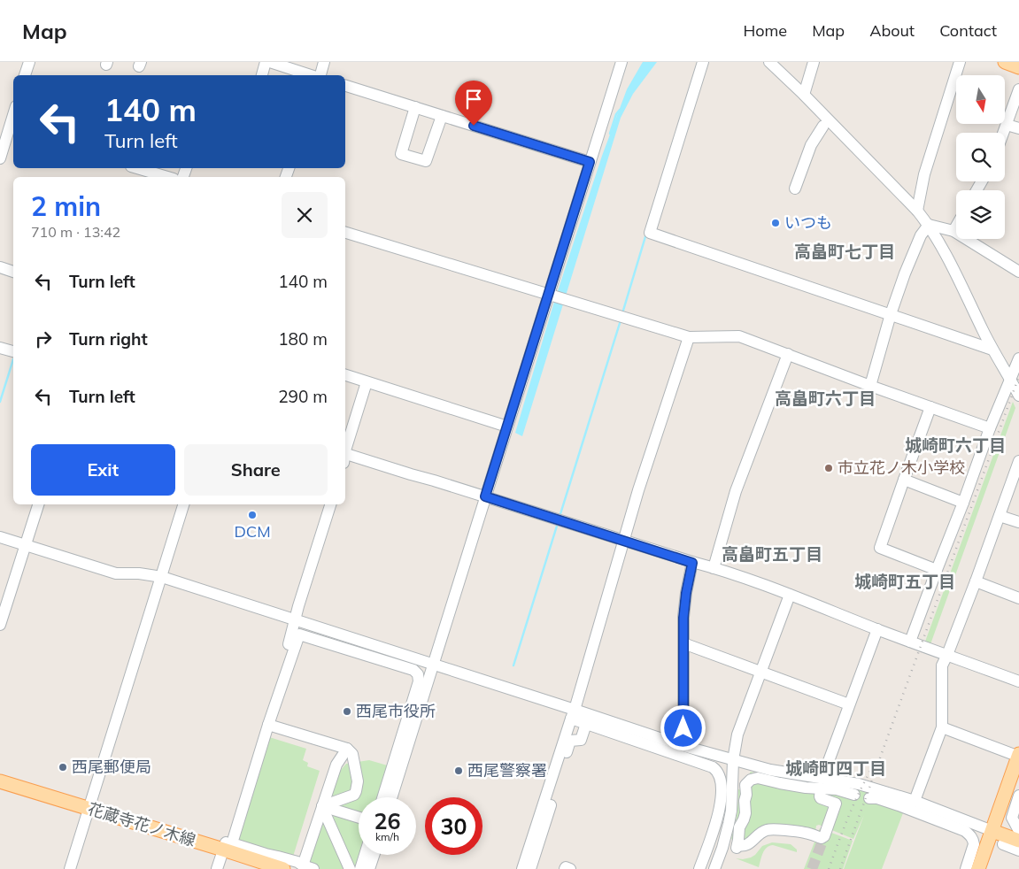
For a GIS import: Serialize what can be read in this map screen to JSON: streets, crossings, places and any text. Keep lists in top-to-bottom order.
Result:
{
  "streets": {
    "main road": ["花蔵寺花ノ木線"]
  },
  "districts": [
    "高畠町七丁目",
    "高畠町六丁目",
    "城崎町六丁目",
    "高畠町五丁目",
    "城崎町五丁目",
    "城崎町四丁目"
  ],
  "places": [
    "いつも",
    "市立花ノ木小学校",
    "DCM",
    "西尾市役所",
    "西尾郵便局",
    "西尾警察署"
  ],
  "north": "bottom",
  "page": {
    "header": "Map",
    "nav": [
      "Home",
      "Map",
      "About",
      "Contact"
    ],
    "turn": ["140 m", "Turn left"],
    "heading": ["2 min", "710 m · 13:42"],
    "list": [
      {
        "name": "Turn left",
        "value": "140 m"
      },
      {
        "name": "Turn right",
        "value": "180 m"
      },
      {
        "name": "Turn left",
        "value": "290 m"
      }
    ],
    "buttons": ["Exit", "Share"],
    "speed": "26 km/h",
    "limit": "30"
  }
}
